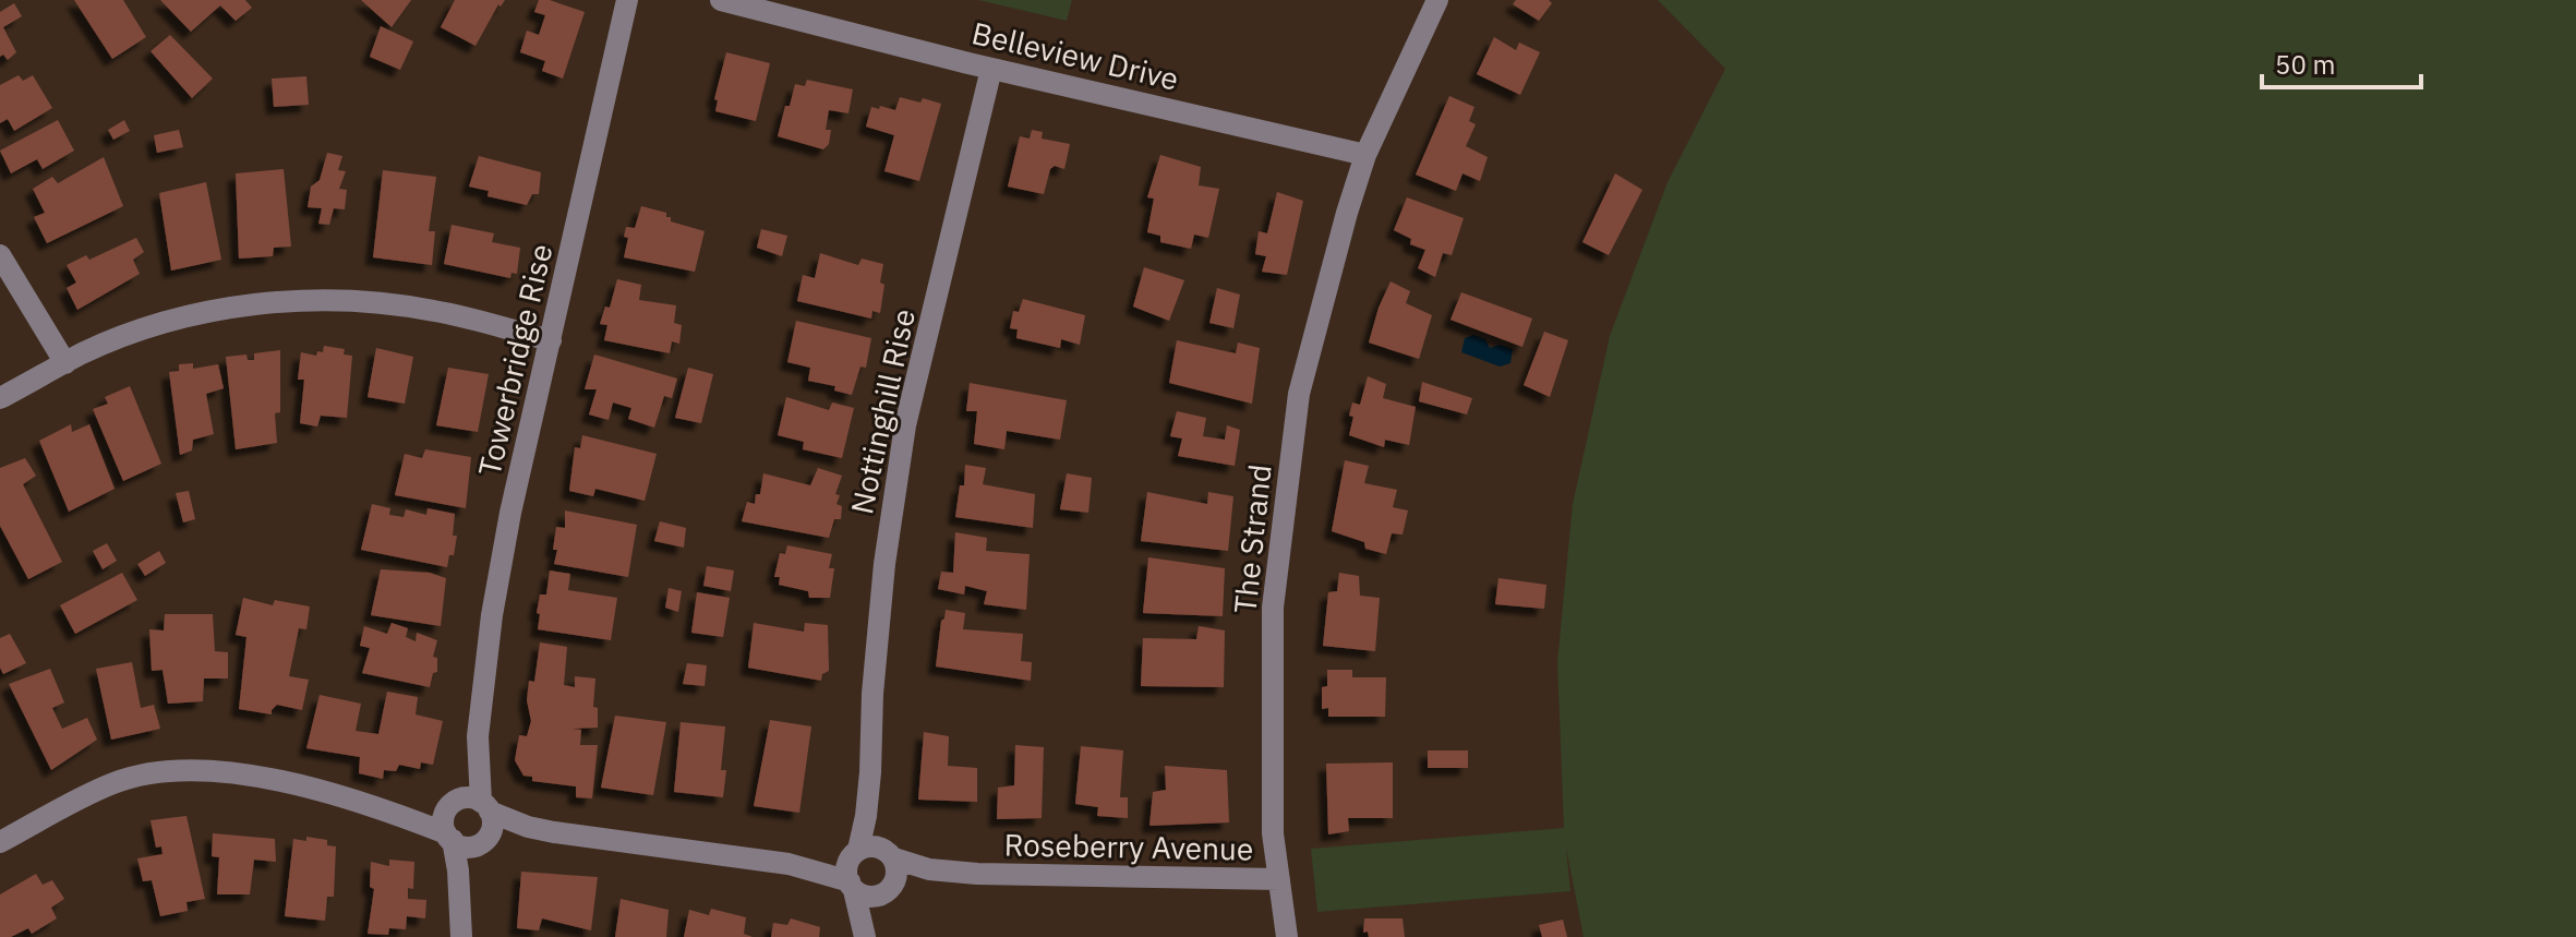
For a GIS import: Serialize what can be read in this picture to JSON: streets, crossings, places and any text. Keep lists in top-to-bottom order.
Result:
{
  "streets": {
    "street": [
      "Belleview Drive",
      "Towerbridge Rise",
      "Nottinghill Rise",
      "The Strand",
      "Roseberry Avenue"
    ]
  },
  "crossings": [
    ["Belleview Drive", "Nottinghill Rise"],
    ["Belleview Drive", "The Strand"],
    ["Nottinghill Rise", "Roseberry Avenue"],
    ["The Strand", "Roseberry Avenue"]
  ],
  "scale_bar": "50 m"
}
